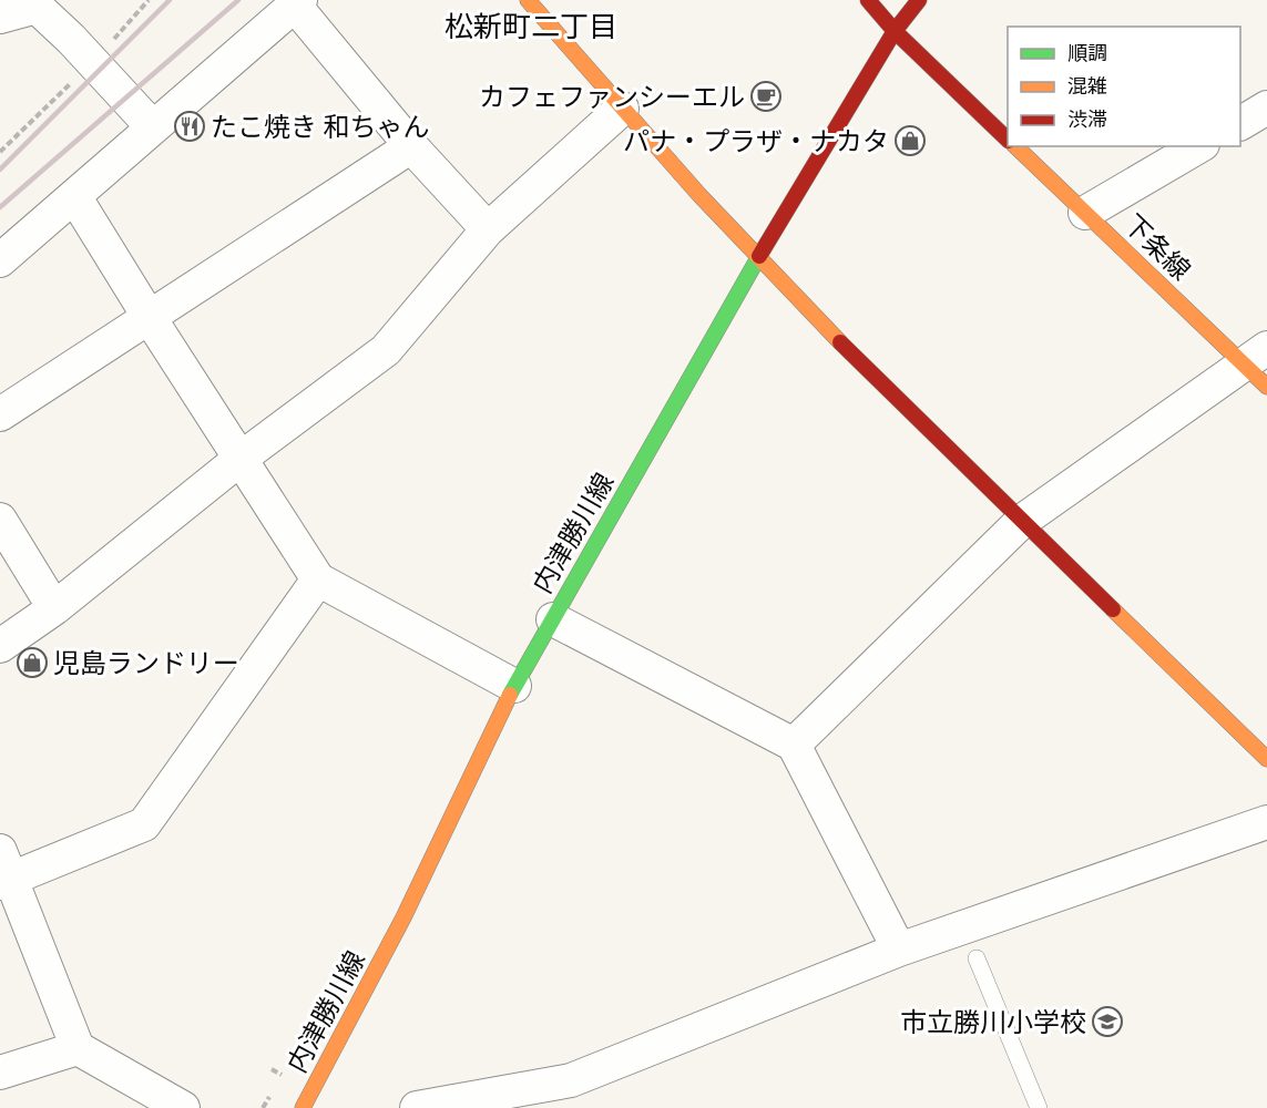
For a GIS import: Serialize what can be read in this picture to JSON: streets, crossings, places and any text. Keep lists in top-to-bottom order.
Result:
{
  "streets": {
    "street": ["下条線", "内津勝川線"]
  },
  "districts": ["松新町二丁目"],
  "places": {
    "cafe": ["カフェファンシーエル"],
    "restaurant": ["たこ焼き 和ちゃん"],
    "shop": ["パナ・プラザ・ナカタ", "児島ランドリー"],
    "school or university": ["市立勝川小学校"]
  },
  "legend": ["順調", "混雑", "渋滞"]
}
